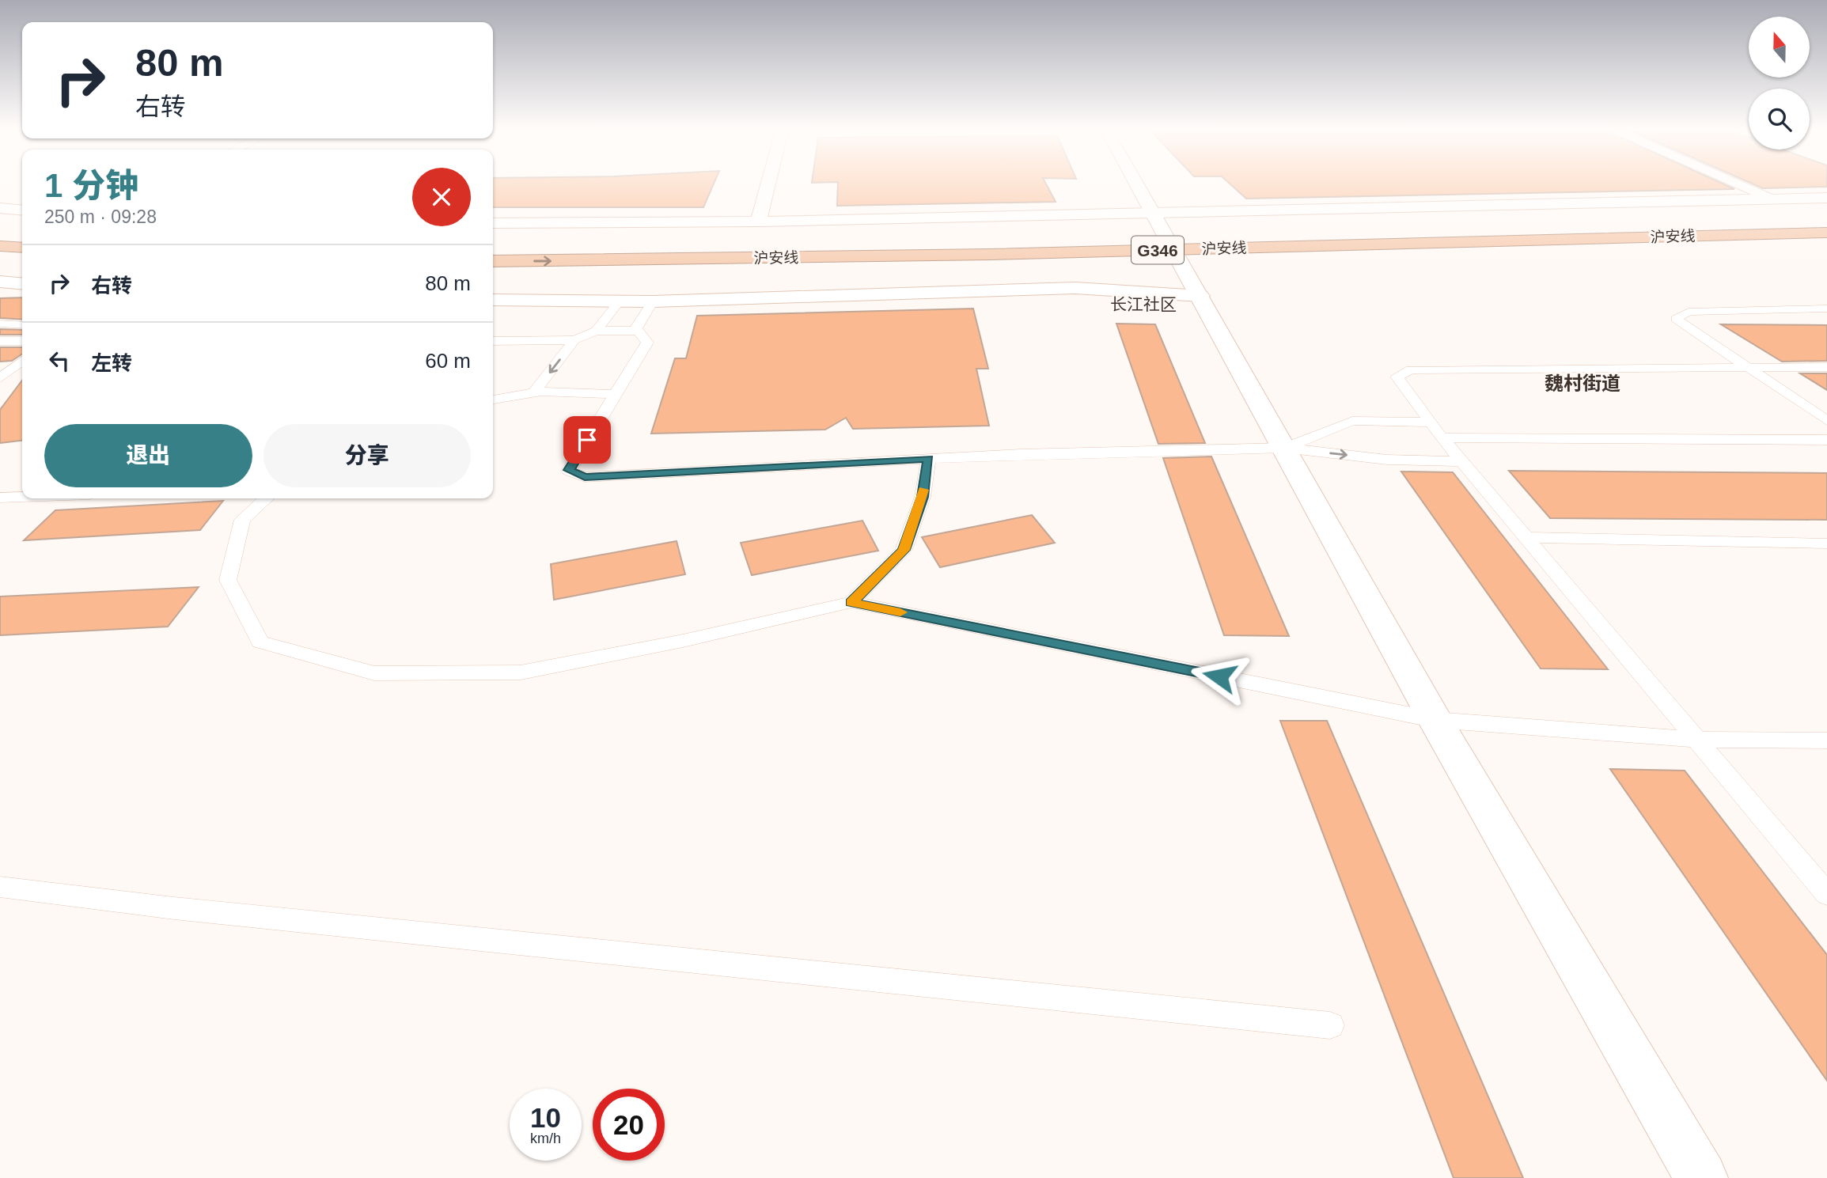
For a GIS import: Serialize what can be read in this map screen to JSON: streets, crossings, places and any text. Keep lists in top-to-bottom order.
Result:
{
  "streets": {
    "highway": ["沪安线", "G346"]
  },
  "districts": ["长江社区", "魏村街道"],
  "north": "top",
  "page": {
    "turn": ["80 m", "右转"],
    "heading": ["1 分钟", "250 m · 09:28"],
    "list": [
      {
        "name": "右转",
        "value": "80 m"
      },
      {
        "name": "左转",
        "value": "60 m"
      }
    ],
    "buttons": ["退出", "分享"],
    "speed": "10 km/h",
    "limit": "20"
  }
}
